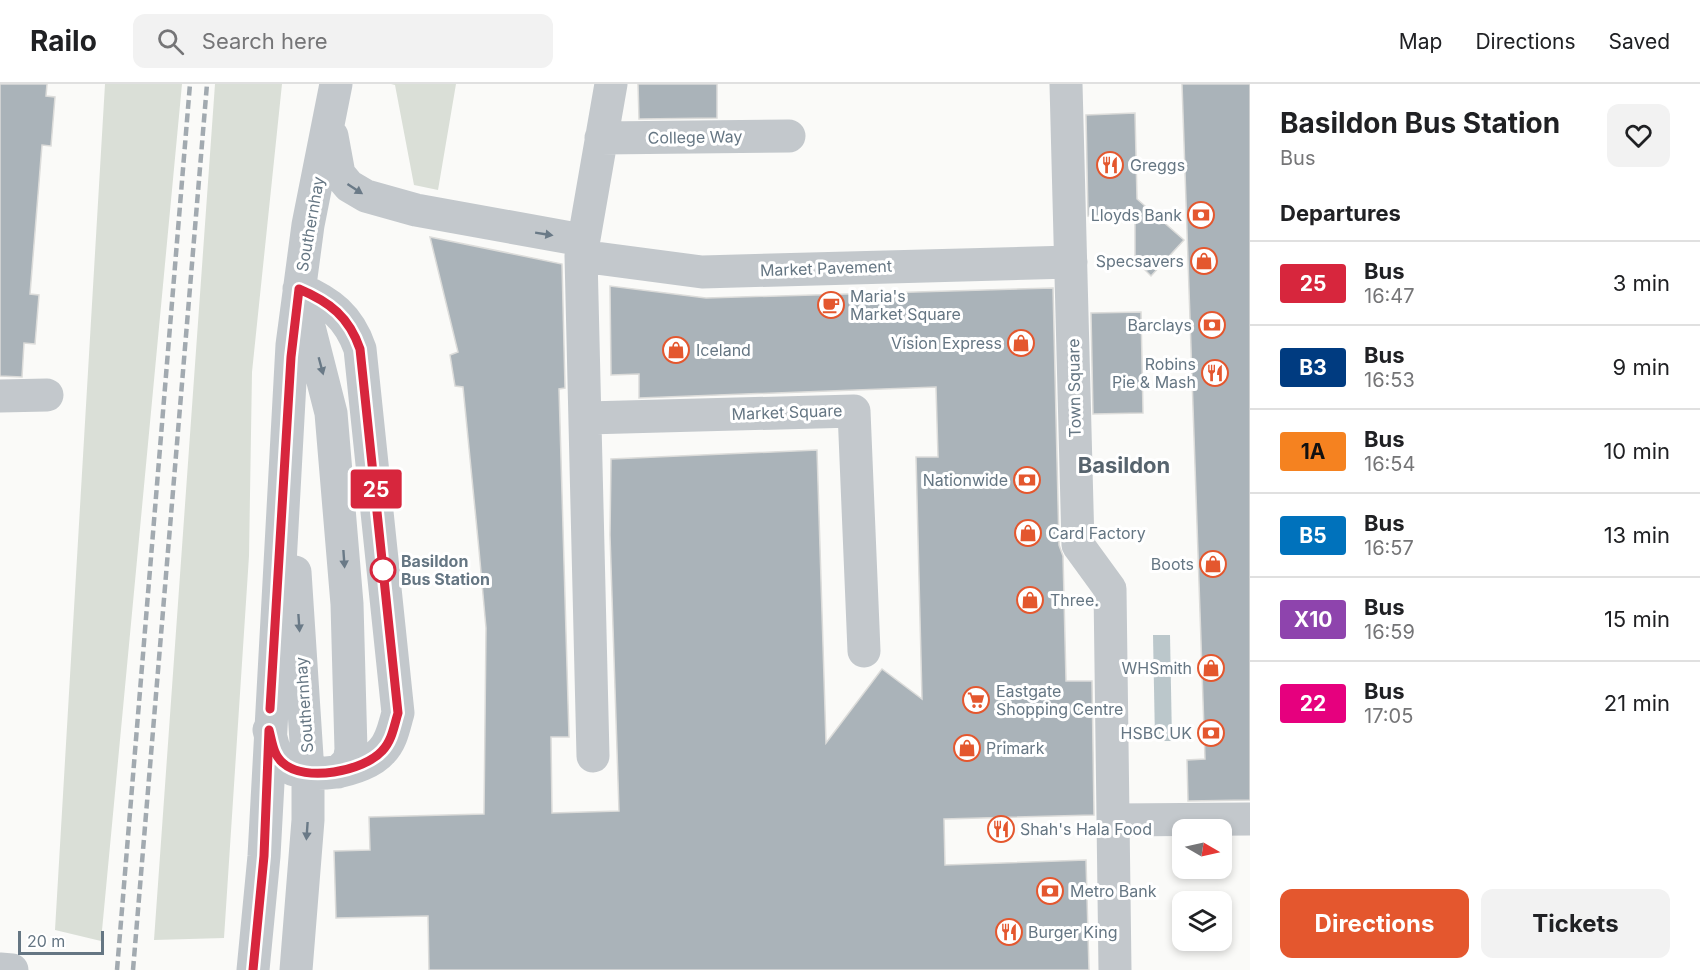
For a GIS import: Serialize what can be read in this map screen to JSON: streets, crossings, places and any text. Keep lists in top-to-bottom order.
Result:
{
  "streets": {
    "street": [
      "College Way",
      "Southernhay",
      "Market Pavement",
      "Town Square",
      "Market Square"
    ]
  },
  "crossings": [
    ["Southernhay", "Market Pavement"],
    ["Market Pavement", "Town Square"]
  ],
  "one_way": ["Market Pavement"],
  "districts": ["Basildon"],
  "places": {
    "restaurant": [
      "Greggs",
      "Robins Pie & Mash",
      "Shah's Hala Food",
      "Burger King"
    ],
    "bank": [
      "Lloyds Bank",
      "Barclays",
      "Nationwide",
      "HSBC UK",
      "Metro Bank"
    ],
    "shop": [
      "Specsavers",
      "Vision Express",
      "Iceland",
      "Card Factory",
      "Boots",
      "Three.",
      "WHSmith",
      "Primark"
    ],
    "cafe": ["Maria's Market Square"],
    "other": ["Basildon Bus Station"],
    "supermarket": ["Eastgate Shopping Centre"]
  },
  "lines": ["bus line 25"],
  "scale_bar": "20 m",
  "north": "right",
  "page": {
    "header": "Railo",
    "search": "Search here",
    "nav": ["Map", "Directions", "Saved"],
    "on_map": "25",
    "heading": [
      ["Basildon Bus Station", "Bus"],
      "Departures"
    ],
    "list": [
      {
        "mark": "25",
        "name": "Bus",
        "note": "16:47",
        "value": "3 min"
      },
      {
        "mark": "B3",
        "name": "Bus",
        "note": "16:53",
        "value": "9 min"
      },
      {
        "mark": "1A",
        "name": "Bus",
        "note": "16:54",
        "value": "10 min"
      },
      {
        "mark": "B5",
        "name": "Bus",
        "note": "16:57",
        "value": "13 min"
      },
      {
        "mark": "X10",
        "name": "Bus",
        "note": "16:59",
        "value": "15 min"
      },
      {
        "mark": "22",
        "name": "Bus",
        "note": "17:05",
        "value": "21 min"
      }
    ],
    "buttons": ["Directions", "Tickets"],
    "scale": "20 m"
  }
}
